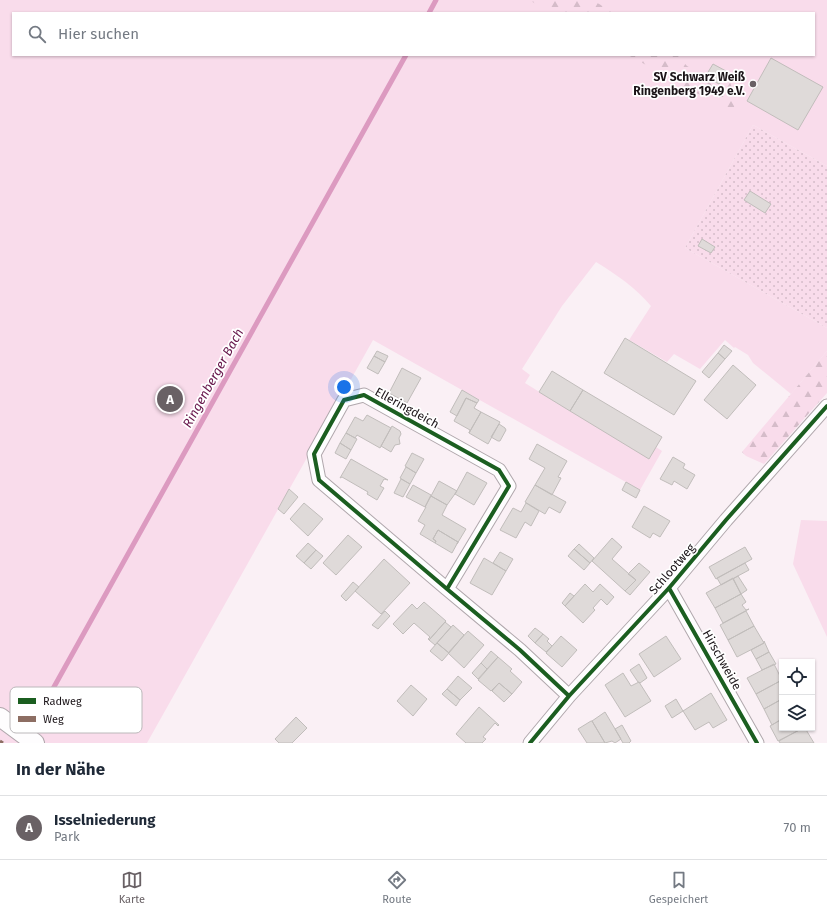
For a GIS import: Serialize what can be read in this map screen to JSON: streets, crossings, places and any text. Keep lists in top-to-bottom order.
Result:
{
  "streets": {
    "street": ["Elleringdeich", "Schlootweg", "Hirschweide"]
  },
  "crossings": [
    ["Elleringdeich", "Schlootweg"],
    ["Schlootweg", "Hirschweide"]
  ],
  "water": ["Ringenberger Bach"],
  "places": ["SV Schwarz Weiß Ringenberg 1949 e.V."],
  "legend": ["Radweg", "Weg"],
  "page": {
    "search": "Hier suchen",
    "pins": "A",
    "heading": "In der Nähe",
    "list": [
      {
        "mark": "A",
        "name": "Isselniederung",
        "note": "Park",
        "value": "70 m"
      }
    ],
    "nav": ["Karte", "Route", "Gespeichert"]
  }
}
